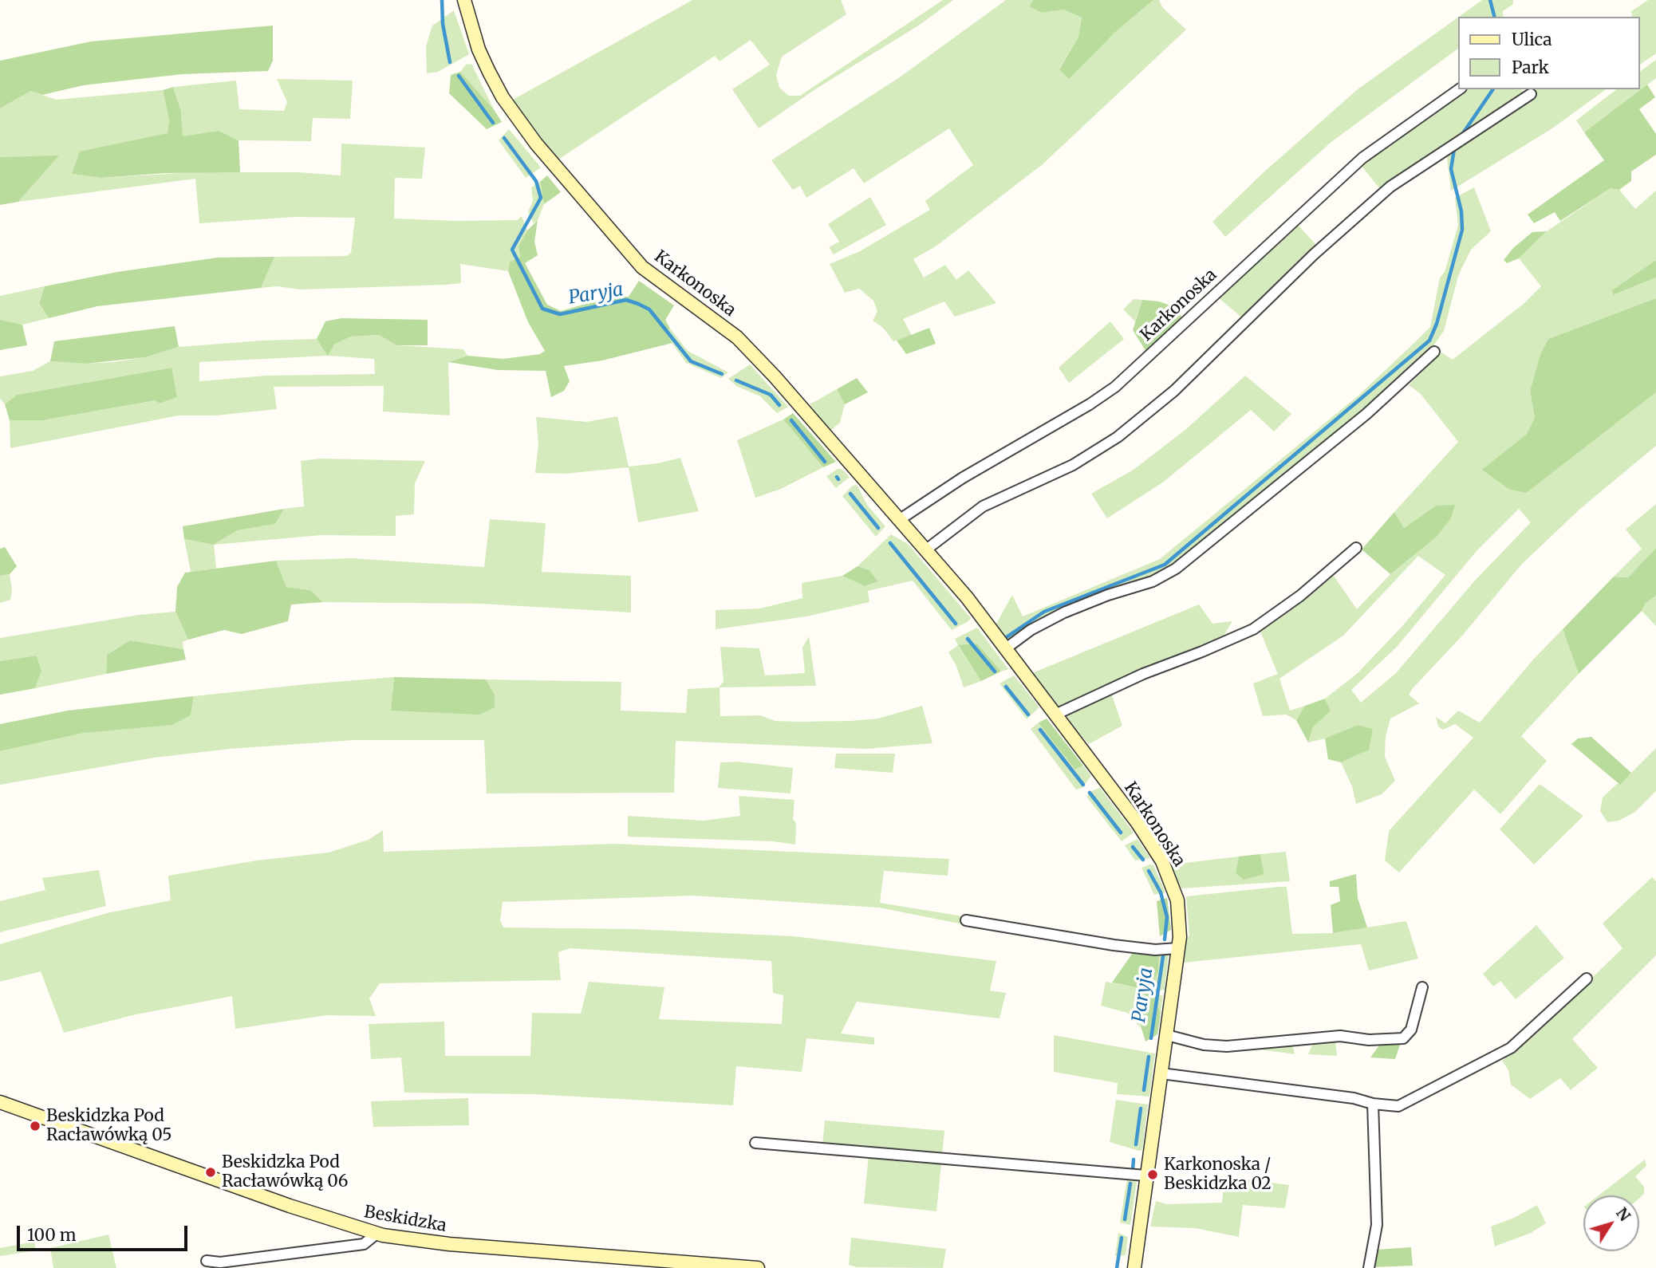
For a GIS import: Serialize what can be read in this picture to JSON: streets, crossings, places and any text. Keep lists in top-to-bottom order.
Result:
{
  "streets": {
    "street": ["Karkonoska", "Beskidzka"]
  },
  "water": ["Paryja"],
  "places": ["Beskidzka Pod Racławówką 05", "Beskidzka Pod Racławówką 06", "Karkonoska / Beskidzka 02"],
  "legend": ["Ulica", "Park"],
  "scale_bar": "100 m",
  "north": "top right"
}
